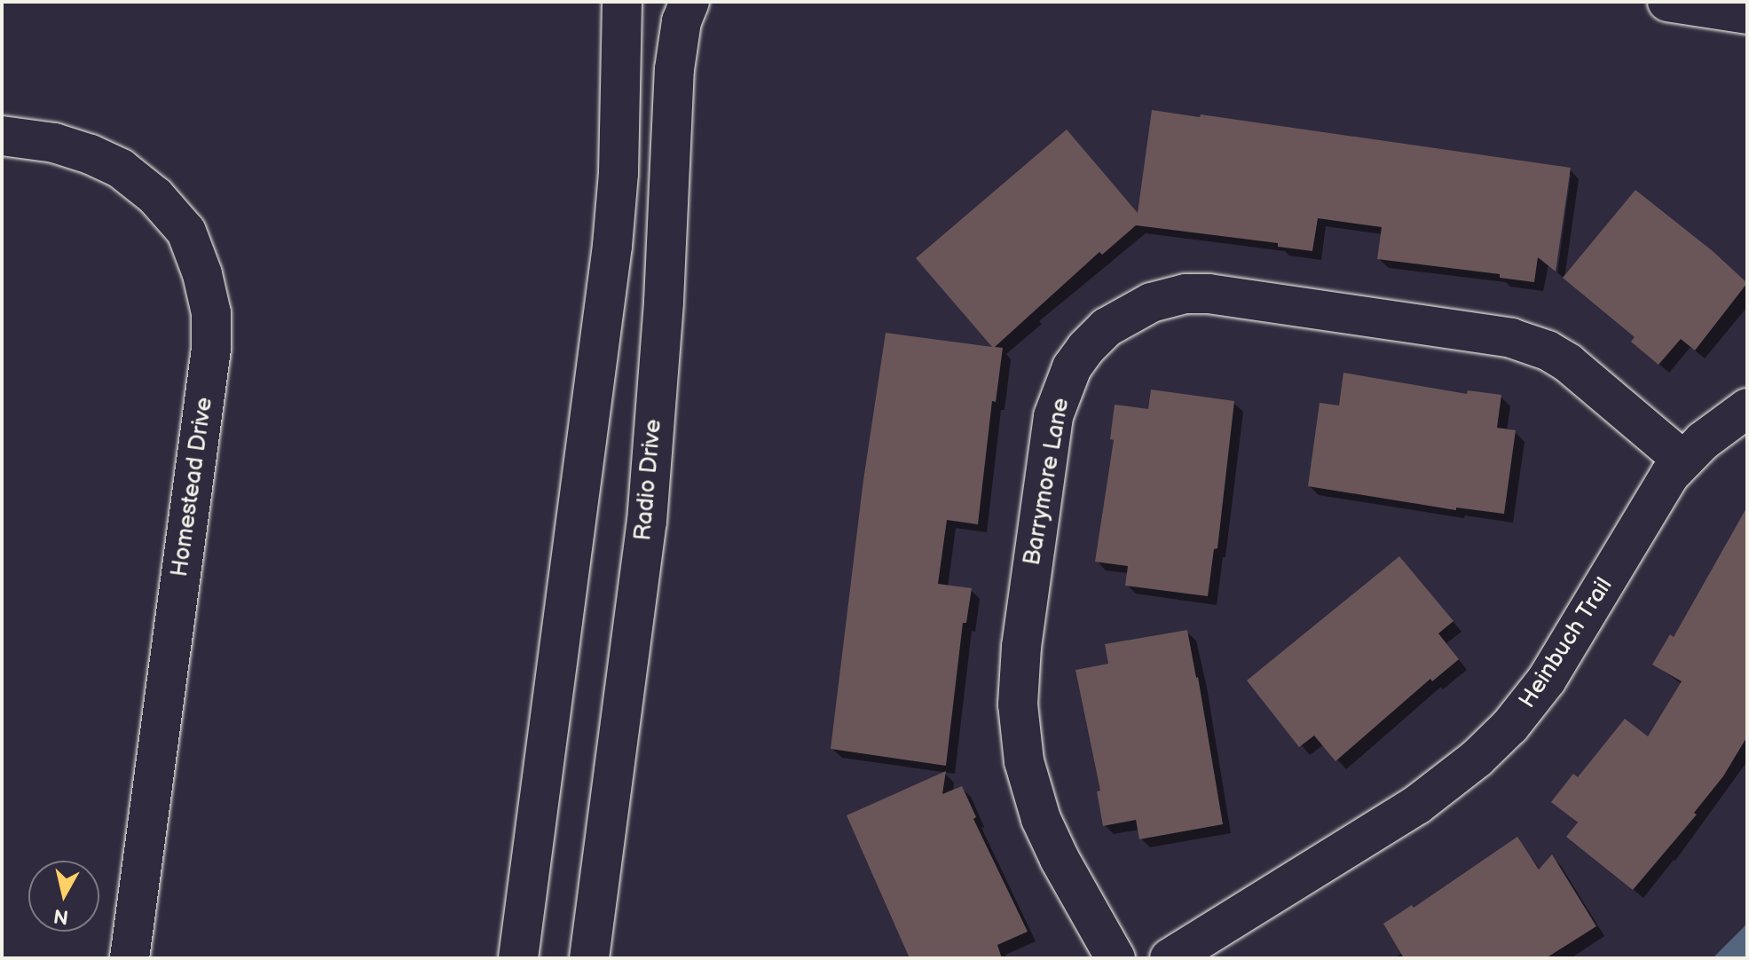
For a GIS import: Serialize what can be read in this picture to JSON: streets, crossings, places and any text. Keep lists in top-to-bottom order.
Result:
{
  "streets": {
    "street": [
      "Radio Drive",
      "Barrymore Lane",
      "Homestead Drive",
      "Heinbuch Trail"
    ]
  },
  "crossings": [
    ["Barrymore Lane", "Heinbuch Trail"]
  ],
  "north": "bottom"
}
